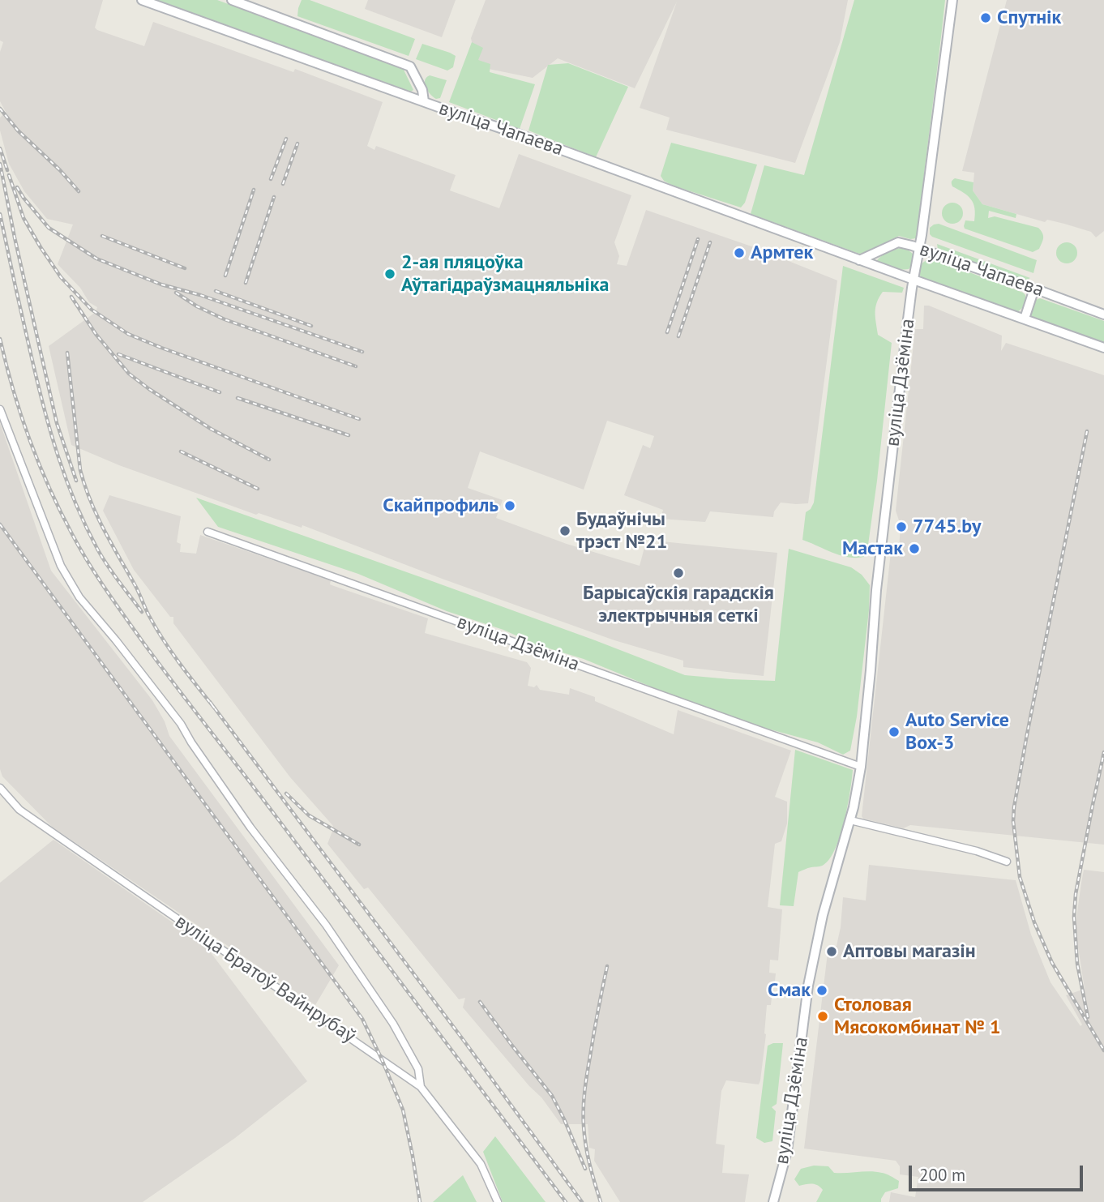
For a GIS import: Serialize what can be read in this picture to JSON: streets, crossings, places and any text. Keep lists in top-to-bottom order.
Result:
{
  "streets": {
    "main road": ["вуліца Чапаева", "вуліца Дзёміна"],
    "street": ["вуліца Братоў Вайнрубаў"]
  },
  "crossings": [
    ["вуліца Чапаева", "вуліца Дзёміна"]
  ],
  "places": [
    "Спутнік",
    "Армтек",
    "2-ая пляцоўка Аўтагідраўзмацняльніка",
    "Скайпрофиль",
    "7745.by",
    "Будаўнічы трэст №21",
    "Мастак",
    "Барысаўскія гарадскія электрычныя сеткі",
    "Auto Service Box-3",
    "Аптовы магазін",
    "Смак",
    "Столовая Мясокомбинат № 1"
  ],
  "scale_bar": "200 m"
}
